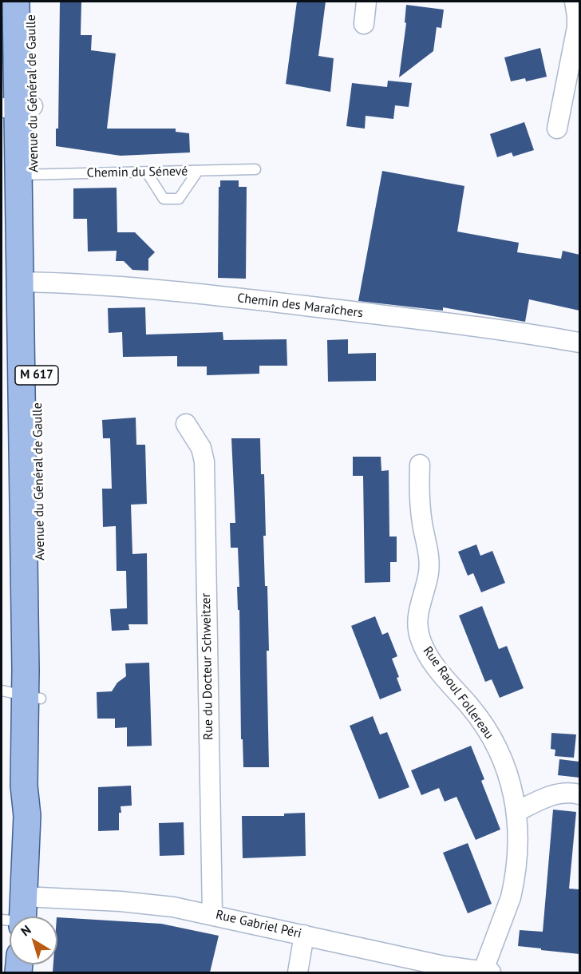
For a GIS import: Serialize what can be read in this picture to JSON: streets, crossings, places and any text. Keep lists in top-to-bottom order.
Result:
{
  "streets": {
    "main road": ["Avenue du Général de Gaulle", "M 617"],
    "street": [
      "Chemin des Maraîchers",
      "Rue du Docteur Schweitzer",
      "Rue Raoul Follereau",
      "Rue Gabriel Péri"
    ],
    "lane": ["Chemin du Sénevé"]
  },
  "crossings": [
    ["Avenue du Général de Gaulle", "Chemin du Sénevé"],
    ["Avenue du Général de Gaulle", "Chemin des Maraîchers"],
    ["Avenue du Général de Gaulle", "Rue Gabriel Péri"],
    ["Rue du Docteur Schweitzer", "Rue Gabriel Péri"],
    ["Rue Raoul Follereau", "Rue Gabriel Péri"]
  ],
  "north": "top left"
}
